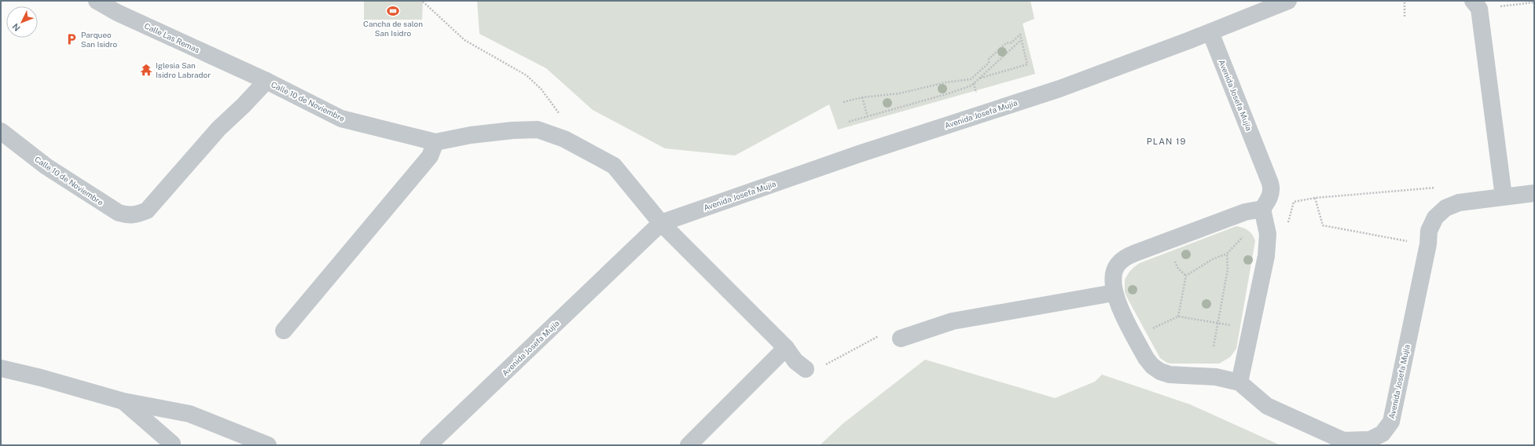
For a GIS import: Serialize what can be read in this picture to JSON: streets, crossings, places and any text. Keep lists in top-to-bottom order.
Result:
{
  "streets": {
    "street": ["Calle Las Remas", "Avenida Josefa Mujía", "Calle 10 de Noviembre"]
  },
  "crossings": [
    ["Calle Las Remas", "Calle 10 de Noviembre"],
    ["Avenida Josefa Mujía", "Calle 10 de Noviembre"]
  ],
  "districts": ["PLAN 19"],
  "places": {
    "sports": ["Cancha de salon San Isidro"],
    "parking": ["Parqueo San Isidro"],
    "temple": ["Iglesia San Isidro Labrador"]
  },
  "north": "bottom left"
}
